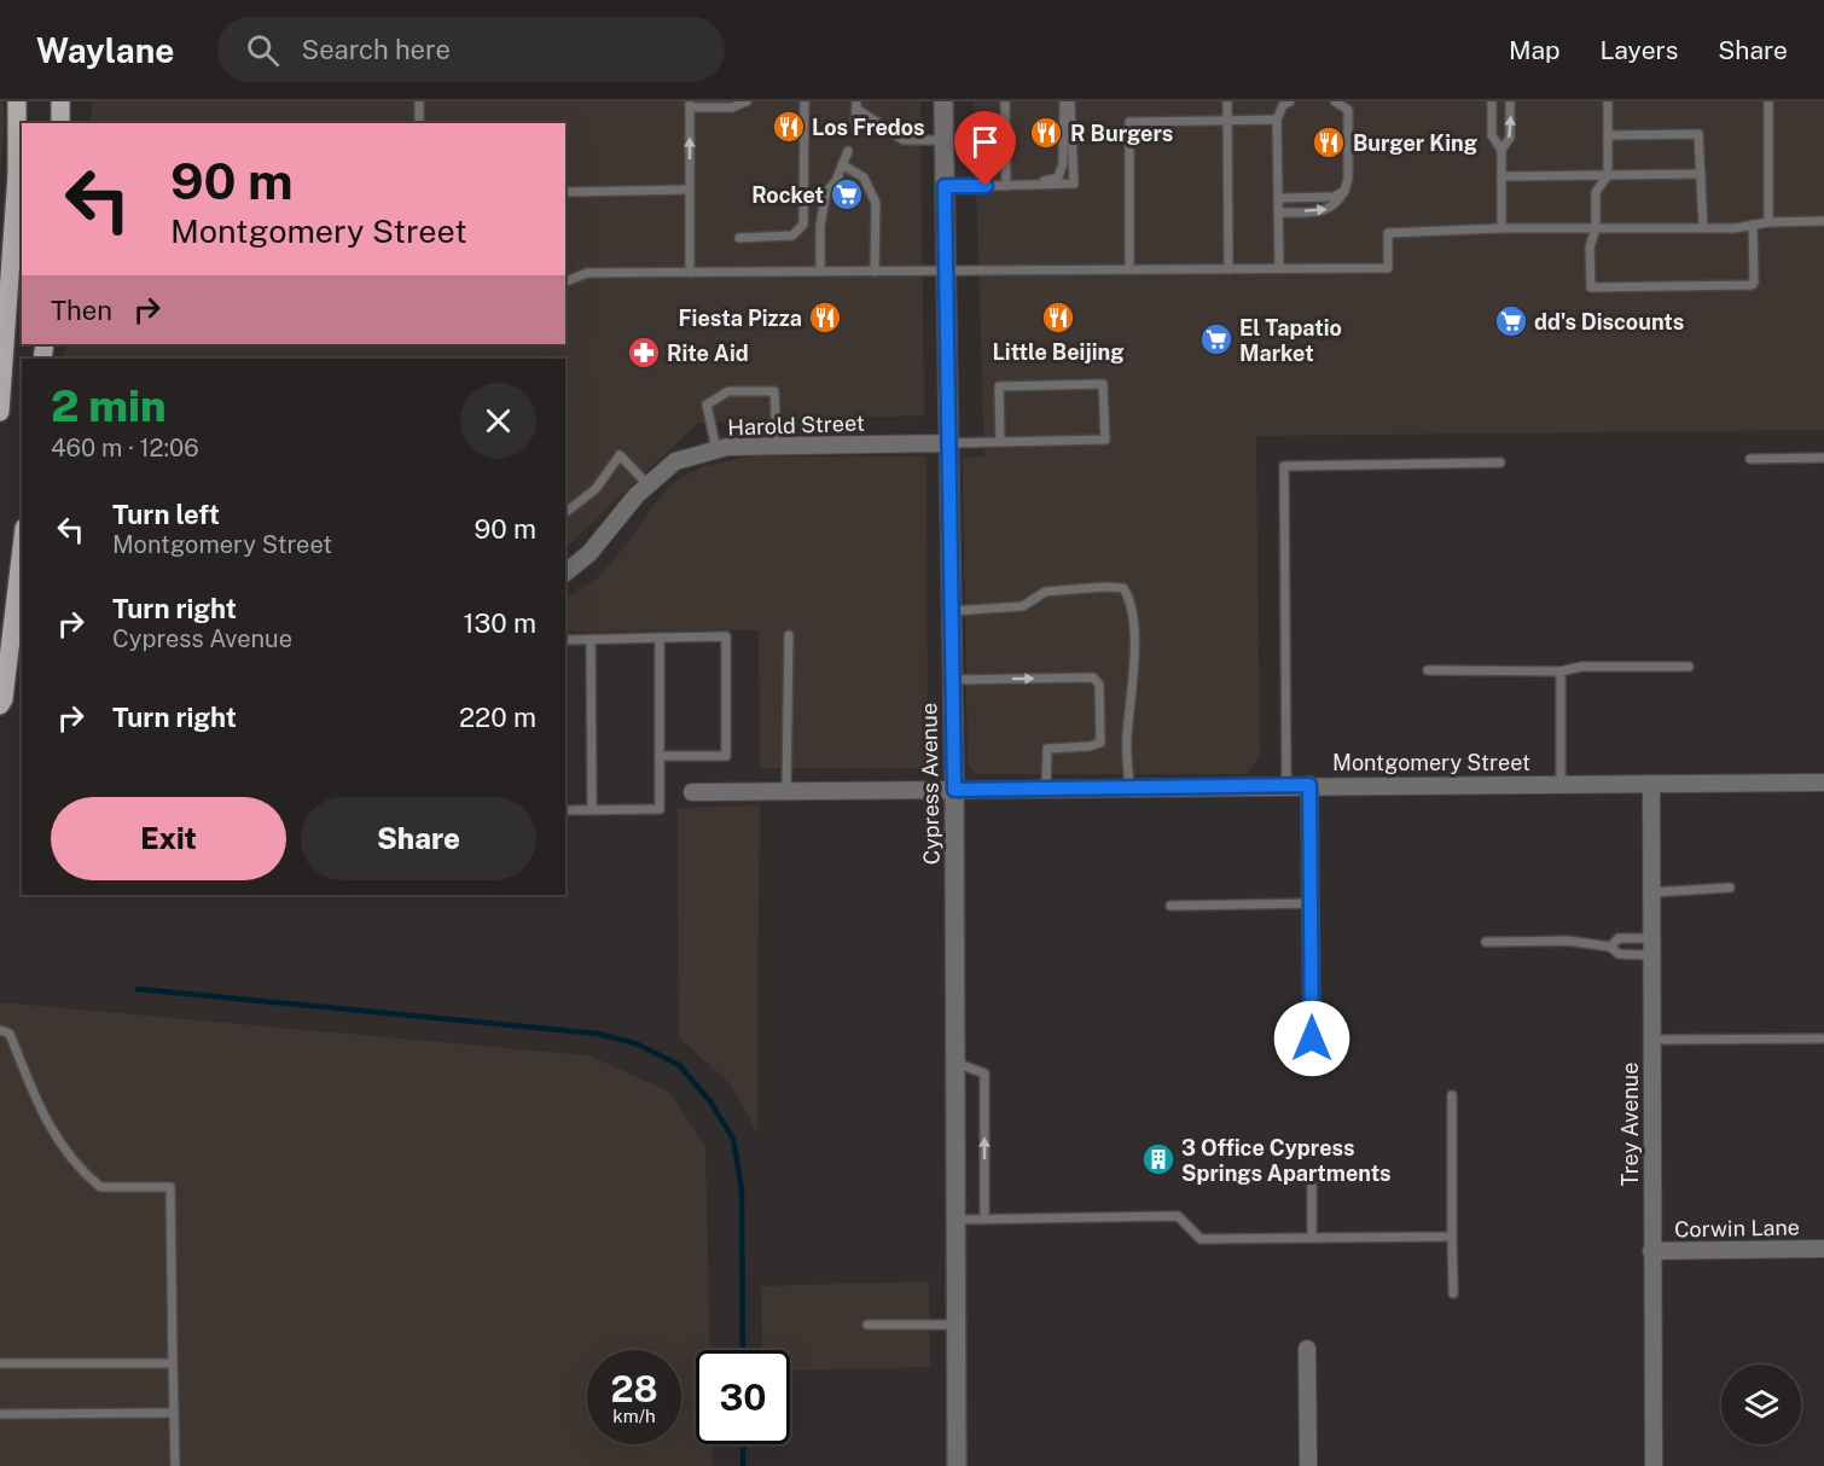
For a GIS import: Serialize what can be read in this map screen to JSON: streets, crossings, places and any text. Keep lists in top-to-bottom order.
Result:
{
  "streets": {
    "street": [
      "Harold Street",
      "Montgomery Street",
      "Cypress Avenue",
      "Trey Avenue",
      "Corwin Lane"
    ]
  },
  "crossings": [
    ["Harold Street", "Cypress Avenue"],
    ["Montgomery Street", "Cypress Avenue"],
    ["Montgomery Street", "Trey Avenue"],
    ["Trey Avenue", "Corwin Lane"]
  ],
  "places": {
    "restaurant": [
      "Los Fredos",
      "R Burgers",
      "Burger King",
      "Fiesta Pizza",
      "Little Beijing"
    ],
    "supermarket": ["Rocket", "dd's Discounts", "El Tapatio Market"],
    "pharmacy": ["Rite Aid"],
    "building": ["3 Office Cypress Springs Apartments"]
  },
  "page": {
    "header": "Waylane",
    "search": "Search here",
    "nav": ["Map", "Layers", "Share"],
    "turn": ["90 m", "Montgomery Street"],
    "then": "Then",
    "heading": ["2 min", "460 m · 12:06"],
    "list": [
      {
        "name": "Turn left",
        "note": "Montgomery Street",
        "value": "90 m"
      },
      {
        "name": "Turn right",
        "note": "Cypress Avenue",
        "value": "130 m"
      },
      {
        "name": "Turn right",
        "value": "220 m"
      }
    ],
    "buttons": ["Exit", "Share"],
    "speed": "28 km/h",
    "limit": "30"
  }
}
